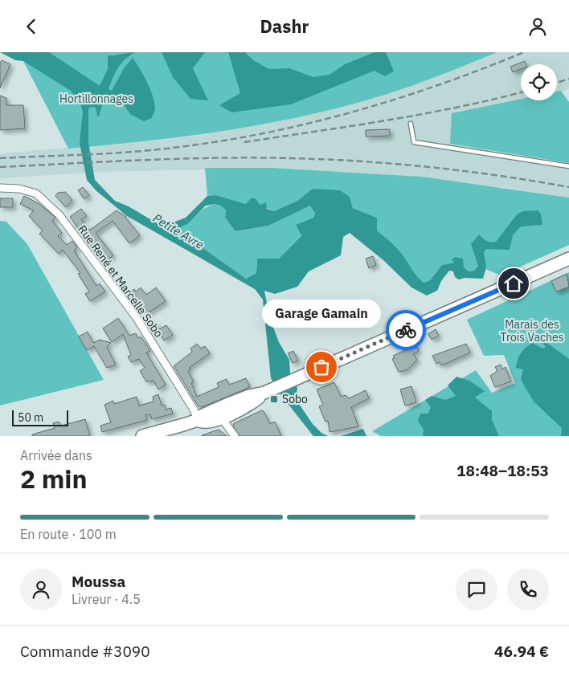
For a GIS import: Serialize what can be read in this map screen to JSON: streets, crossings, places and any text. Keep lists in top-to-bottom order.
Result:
{
  "streets": {
    "street": ["Rue René et Marcelle Sobo"]
  },
  "water": ["Petite Avre"],
  "parks": ["Hortillonnages", "Marais des Trois Vaches"],
  "places": {
    "other": ["Garage Gamain"],
    "transit": ["Sobo"]
  },
  "scale_bar": "50 m",
  "page": {
    "header": "Dashr",
    "bubble": "Garage Gamain",
    "scale": "50 m",
    "heading": ["2 min", "Arrivée dans", "18:48–18:53"],
    "panel": [
      "Moussa",
      "Livreur · 4.5",
      "Commande #3090",
      "46.94 €"
    ],
    "bar": "En route · 100 m"
  }
}
